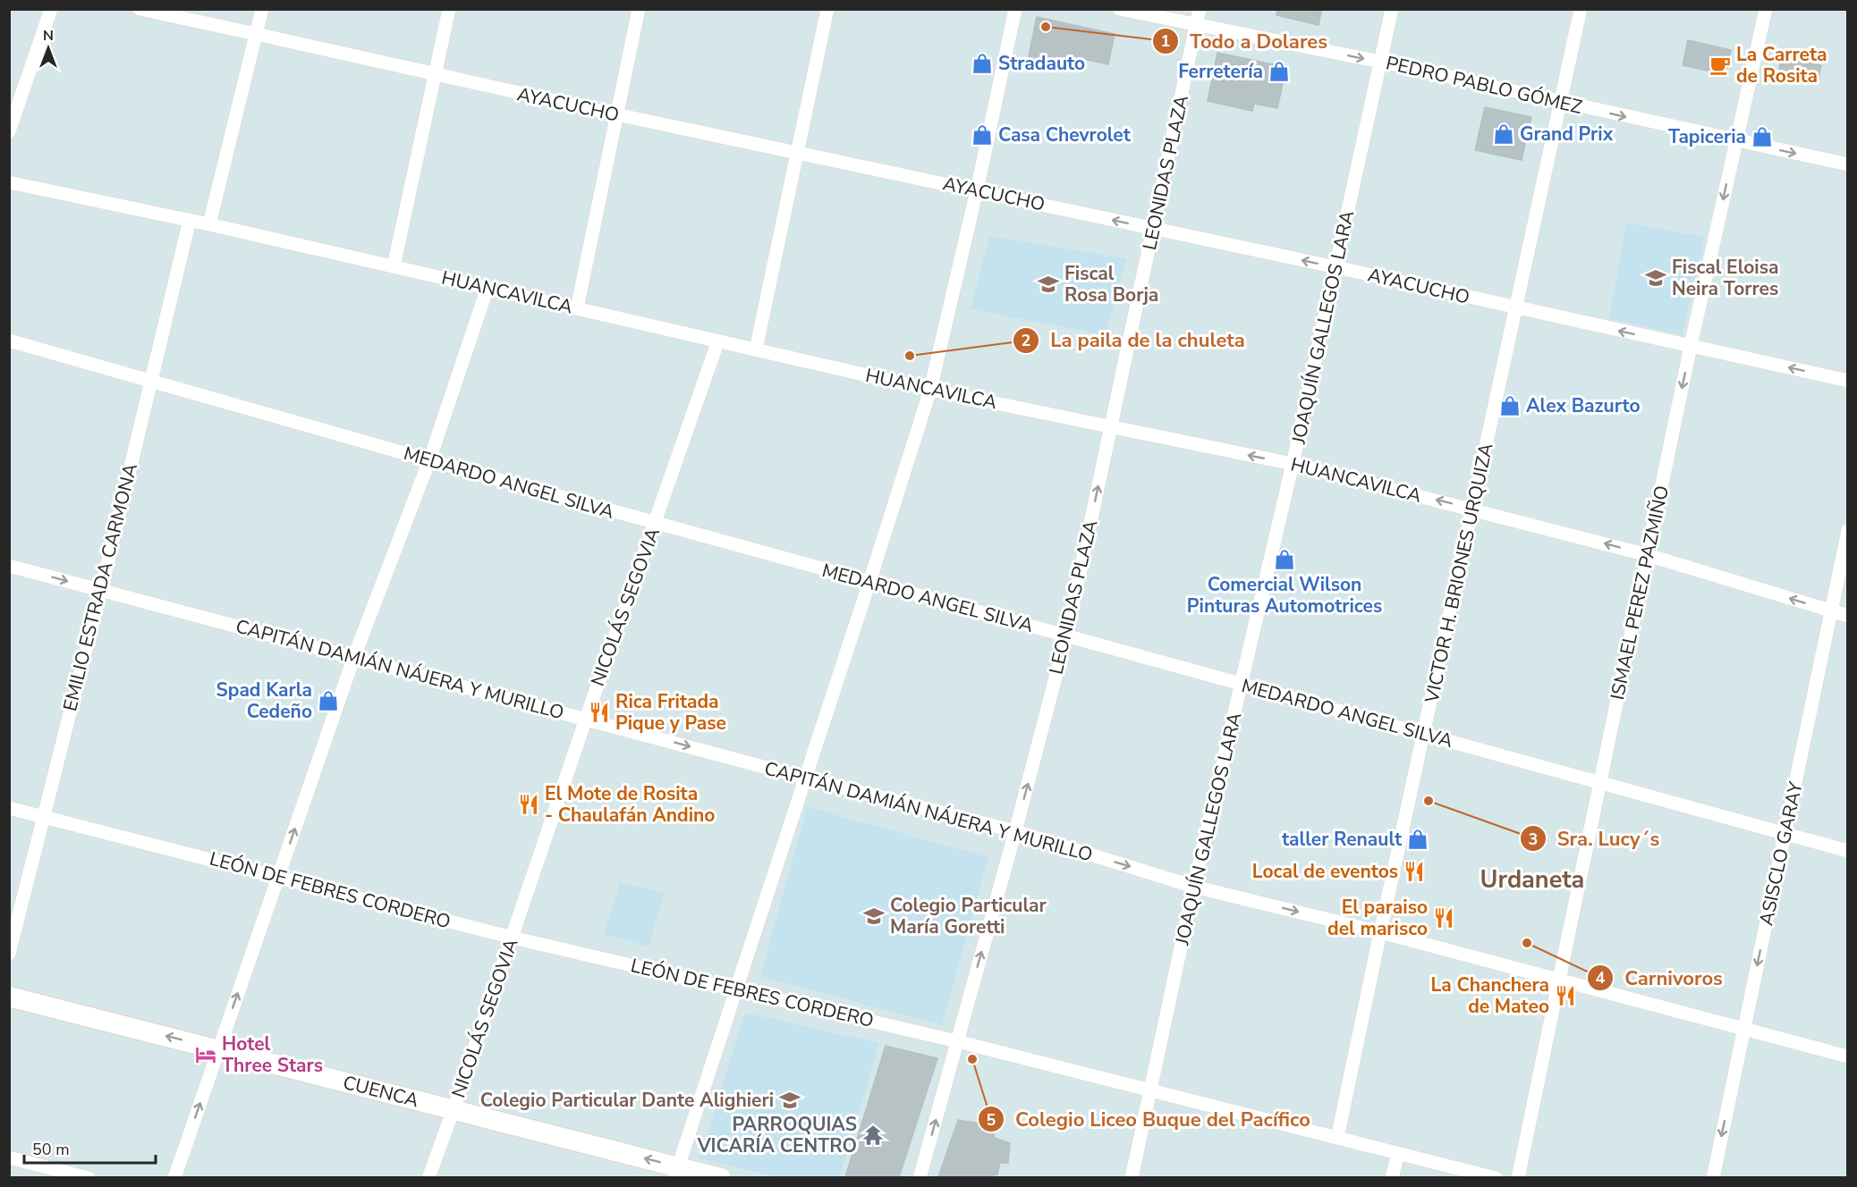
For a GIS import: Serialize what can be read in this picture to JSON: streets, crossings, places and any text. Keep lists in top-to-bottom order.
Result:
{
  "streets": {
    "main road": ["CUENCA"],
    "street": [
      "PEDRO PABLO GÓMEZ",
      "AYACUCHO",
      "LEONIDAS PLAZA",
      "HUANCAVILCA",
      "JOAQUÍN GALLEGOS LARA",
      "MEDARDO ANGEL SILVA",
      "VICTOR H. BRIONES URQUIZA",
      "EMILIO ESTRADA CARMONA",
      "ISMAEL PEREZ PAZMIÑO",
      "NICOLÁS SEGOVIA",
      "CAPITÁN DAMIÁN NÁJERA Y MURILLO",
      "ASISCLO GARAY",
      "LEÓN DE FEBRES CORDERO"
    ]
  },
  "crossings": [
    ["PEDRO PABLO GÓMEZ", "LEONIDAS PLAZA"],
    ["PEDRO PABLO GÓMEZ", "JOAQUÍN GALLEGOS LARA"],
    ["PEDRO PABLO GÓMEZ", "VICTOR H. BRIONES URQUIZA"],
    ["PEDRO PABLO GÓMEZ", "ISMAEL PEREZ PAZMIÑO"],
    ["AYACUCHO", "LEONIDAS PLAZA"],
    ["AYACUCHO", "JOAQUÍN GALLEGOS LARA"],
    ["AYACUCHO", "VICTOR H. BRIONES URQUIZA"],
    ["AYACUCHO", "ISMAEL PEREZ PAZMIÑO"],
    ["LEONIDAS PLAZA", "HUANCAVILCA"],
    ["LEONIDAS PLAZA", "MEDARDO ANGEL SILVA"],
    ["LEONIDAS PLAZA", "CAPITÁN DAMIÁN NÁJERA Y MURILLO"],
    ["LEONIDAS PLAZA", "LEÓN DE FEBRES CORDERO"],
    ["HUANCAVILCA", "JOAQUÍN GALLEGOS LARA"],
    ["HUANCAVILCA", "VICTOR H. BRIONES URQUIZA"],
    ["HUANCAVILCA", "EMILIO ESTRADA CARMONA"],
    ["HUANCAVILCA", "ISMAEL PEREZ PAZMIÑO"],
    ["HUANCAVILCA", "NICOLÁS SEGOVIA"],
    ["HUANCAVILCA", "ASISCLO GARAY"],
    ["JOAQUÍN GALLEGOS LARA", "MEDARDO ANGEL SILVA"],
    ["JOAQUÍN GALLEGOS LARA", "CAPITÁN DAMIÁN NÁJERA Y MURILLO"],
    ["JOAQUÍN GALLEGOS LARA", "LEÓN DE FEBRES CORDERO"],
    ["MEDARDO ANGEL SILVA", "VICTOR H. BRIONES URQUIZA"],
    ["MEDARDO ANGEL SILVA", "EMILIO ESTRADA CARMONA"],
    ["MEDARDO ANGEL SILVA", "ISMAEL PEREZ PAZMIÑO"],
    ["MEDARDO ANGEL SILVA", "NICOLÁS SEGOVIA"],
    ["MEDARDO ANGEL SILVA", "ASISCLO GARAY"],
    ["VICTOR H. BRIONES URQUIZA", "CAPITÁN DAMIÁN NÁJERA Y MURILLO"],
    ["VICTOR H. BRIONES URQUIZA", "LEÓN DE FEBRES CORDERO"],
    ["EMILIO ESTRADA CARMONA", "CAPITÁN DAMIÁN NÁJERA Y MURILLO"],
    ["EMILIO ESTRADA CARMONA", "LEÓN DE FEBRES CORDERO"],
    ["ISMAEL PEREZ PAZMIÑO", "CAPITÁN DAMIÁN NÁJERA Y MURILLO"],
    ["NICOLÁS SEGOVIA", "CAPITÁN DAMIÁN NÁJERA Y MURILLO"],
    ["NICOLÁS SEGOVIA", "LEÓN DE FEBRES CORDERO"],
    ["NICOLÁS SEGOVIA", "CUENCA"],
    ["CAPITÁN DAMIÁN NÁJERA Y MURILLO", "ASISCLO GARAY"]
  ],
  "one_way": [
    "PEDRO PABLO GÓMEZ",
    "AYACUCHO",
    "LEONIDAS PLAZA",
    "HUANCAVILCA",
    "ISMAEL PEREZ PAZMIÑO",
    "CAPITÁN DAMIÁN NÁJERA Y MURILLO",
    "ASISCLO GARAY",
    "CUENCA"
  ],
  "districts": ["Urdaneta"],
  "places": {
    "other": [
      "Todo a Dolares",
      "La paila de la chuleta",
      "Sra. Lucy´s",
      "Carnivoros",
      "Colegio Liceo Buque del Pacífico"
    ],
    "shop": [
      "Stradauto",
      "Ferretería",
      "Grand Prix",
      "Casa Chevrolet",
      "Tapiceria",
      "Alex Bazurto",
      "Comercial Wilson Pinturas Automotrices",
      "Spad Karla Cedeño",
      "taller Renault"
    ],
    "cafe": ["La Carreta de Rosita"],
    "school or university": [
      "Fiscal Eloisa Neira Torres",
      "Fiscal Rosa Borja",
      "Colegio Particular María Goretti",
      "Colegio Particular Dante Alighieri"
    ],
    "restaurant": [
      "Rica Fritada Pique y Pase",
      "El Mote de Rosita - Chaulafán Andino",
      "Local de eventos",
      "El paraiso del marisco",
      "La Chanchera de Mateo"
    ],
    "hotel": ["Hotel Three Stars"],
    "temple": ["PARROQUIAS VICARÍA CENTRO"]
  },
  "scale_bar": "50 m",
  "north": "top"
}
